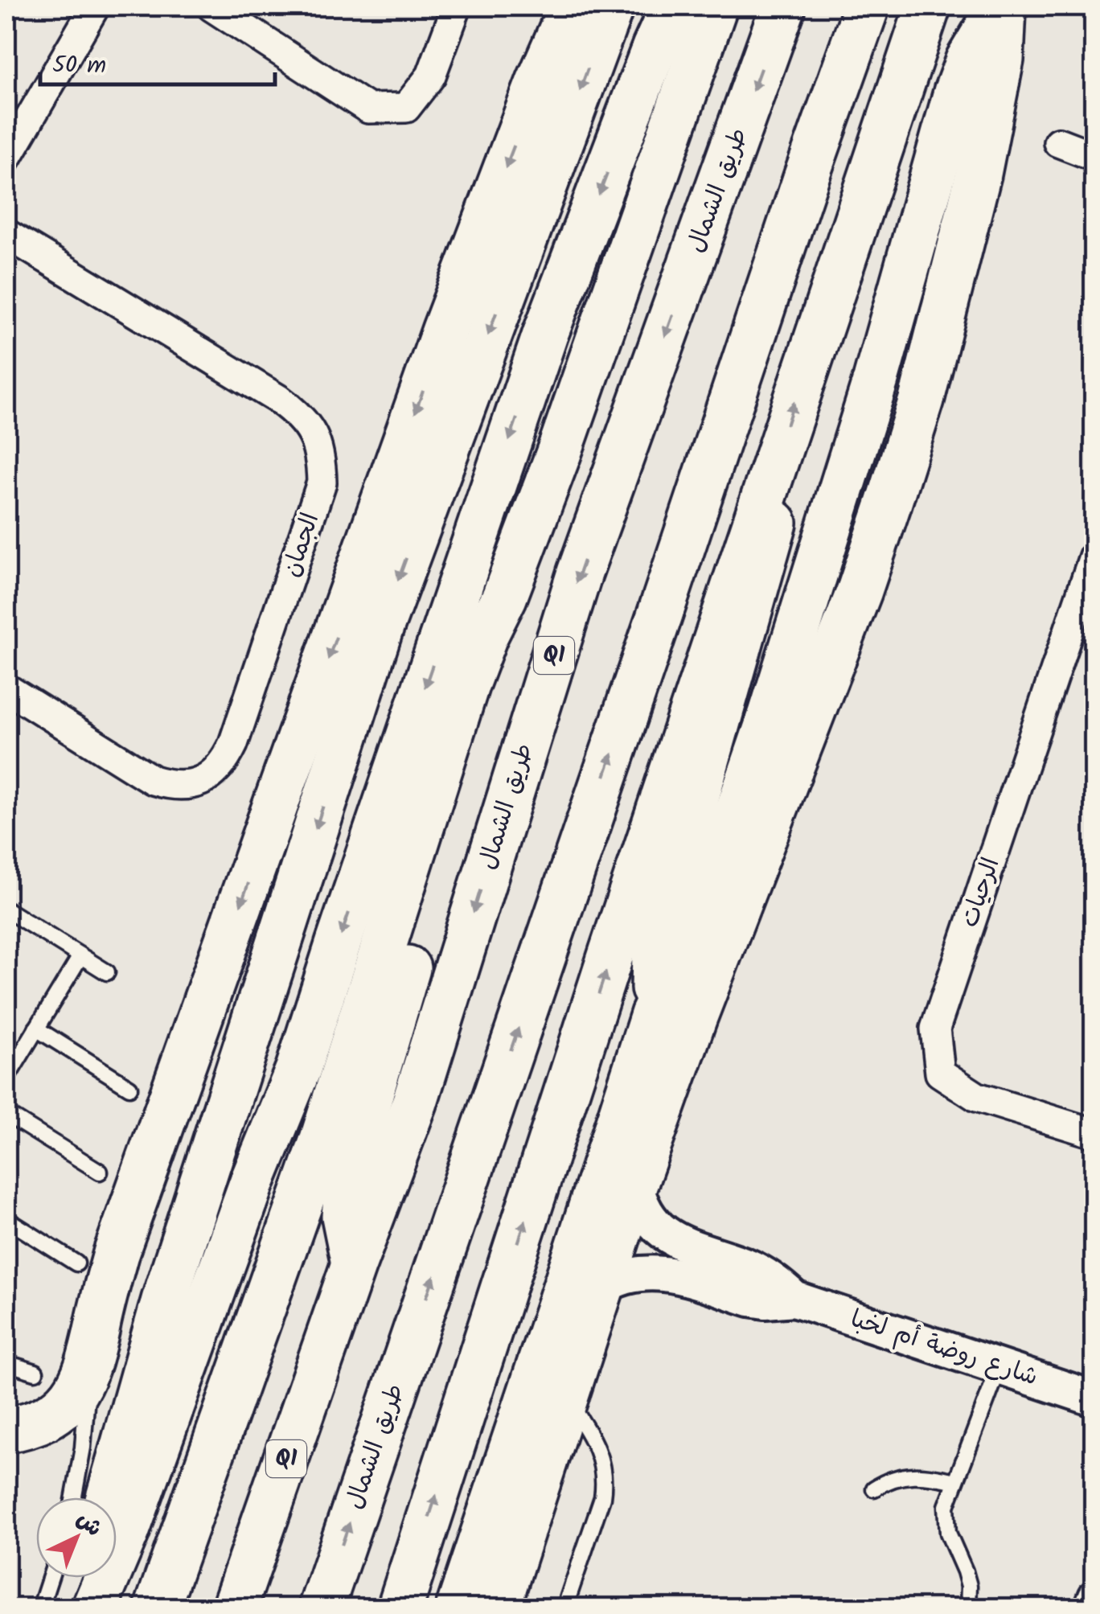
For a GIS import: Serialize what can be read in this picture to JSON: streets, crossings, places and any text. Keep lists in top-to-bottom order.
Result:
{
  "streets": {
    "highway": ["طريق الشمال", "Q1"],
    "street": ["الجمان", "الرحيات", "شارع روضة أم لخبا"]
  },
  "scale_bar": "50 m",
  "north": "top right"
}
